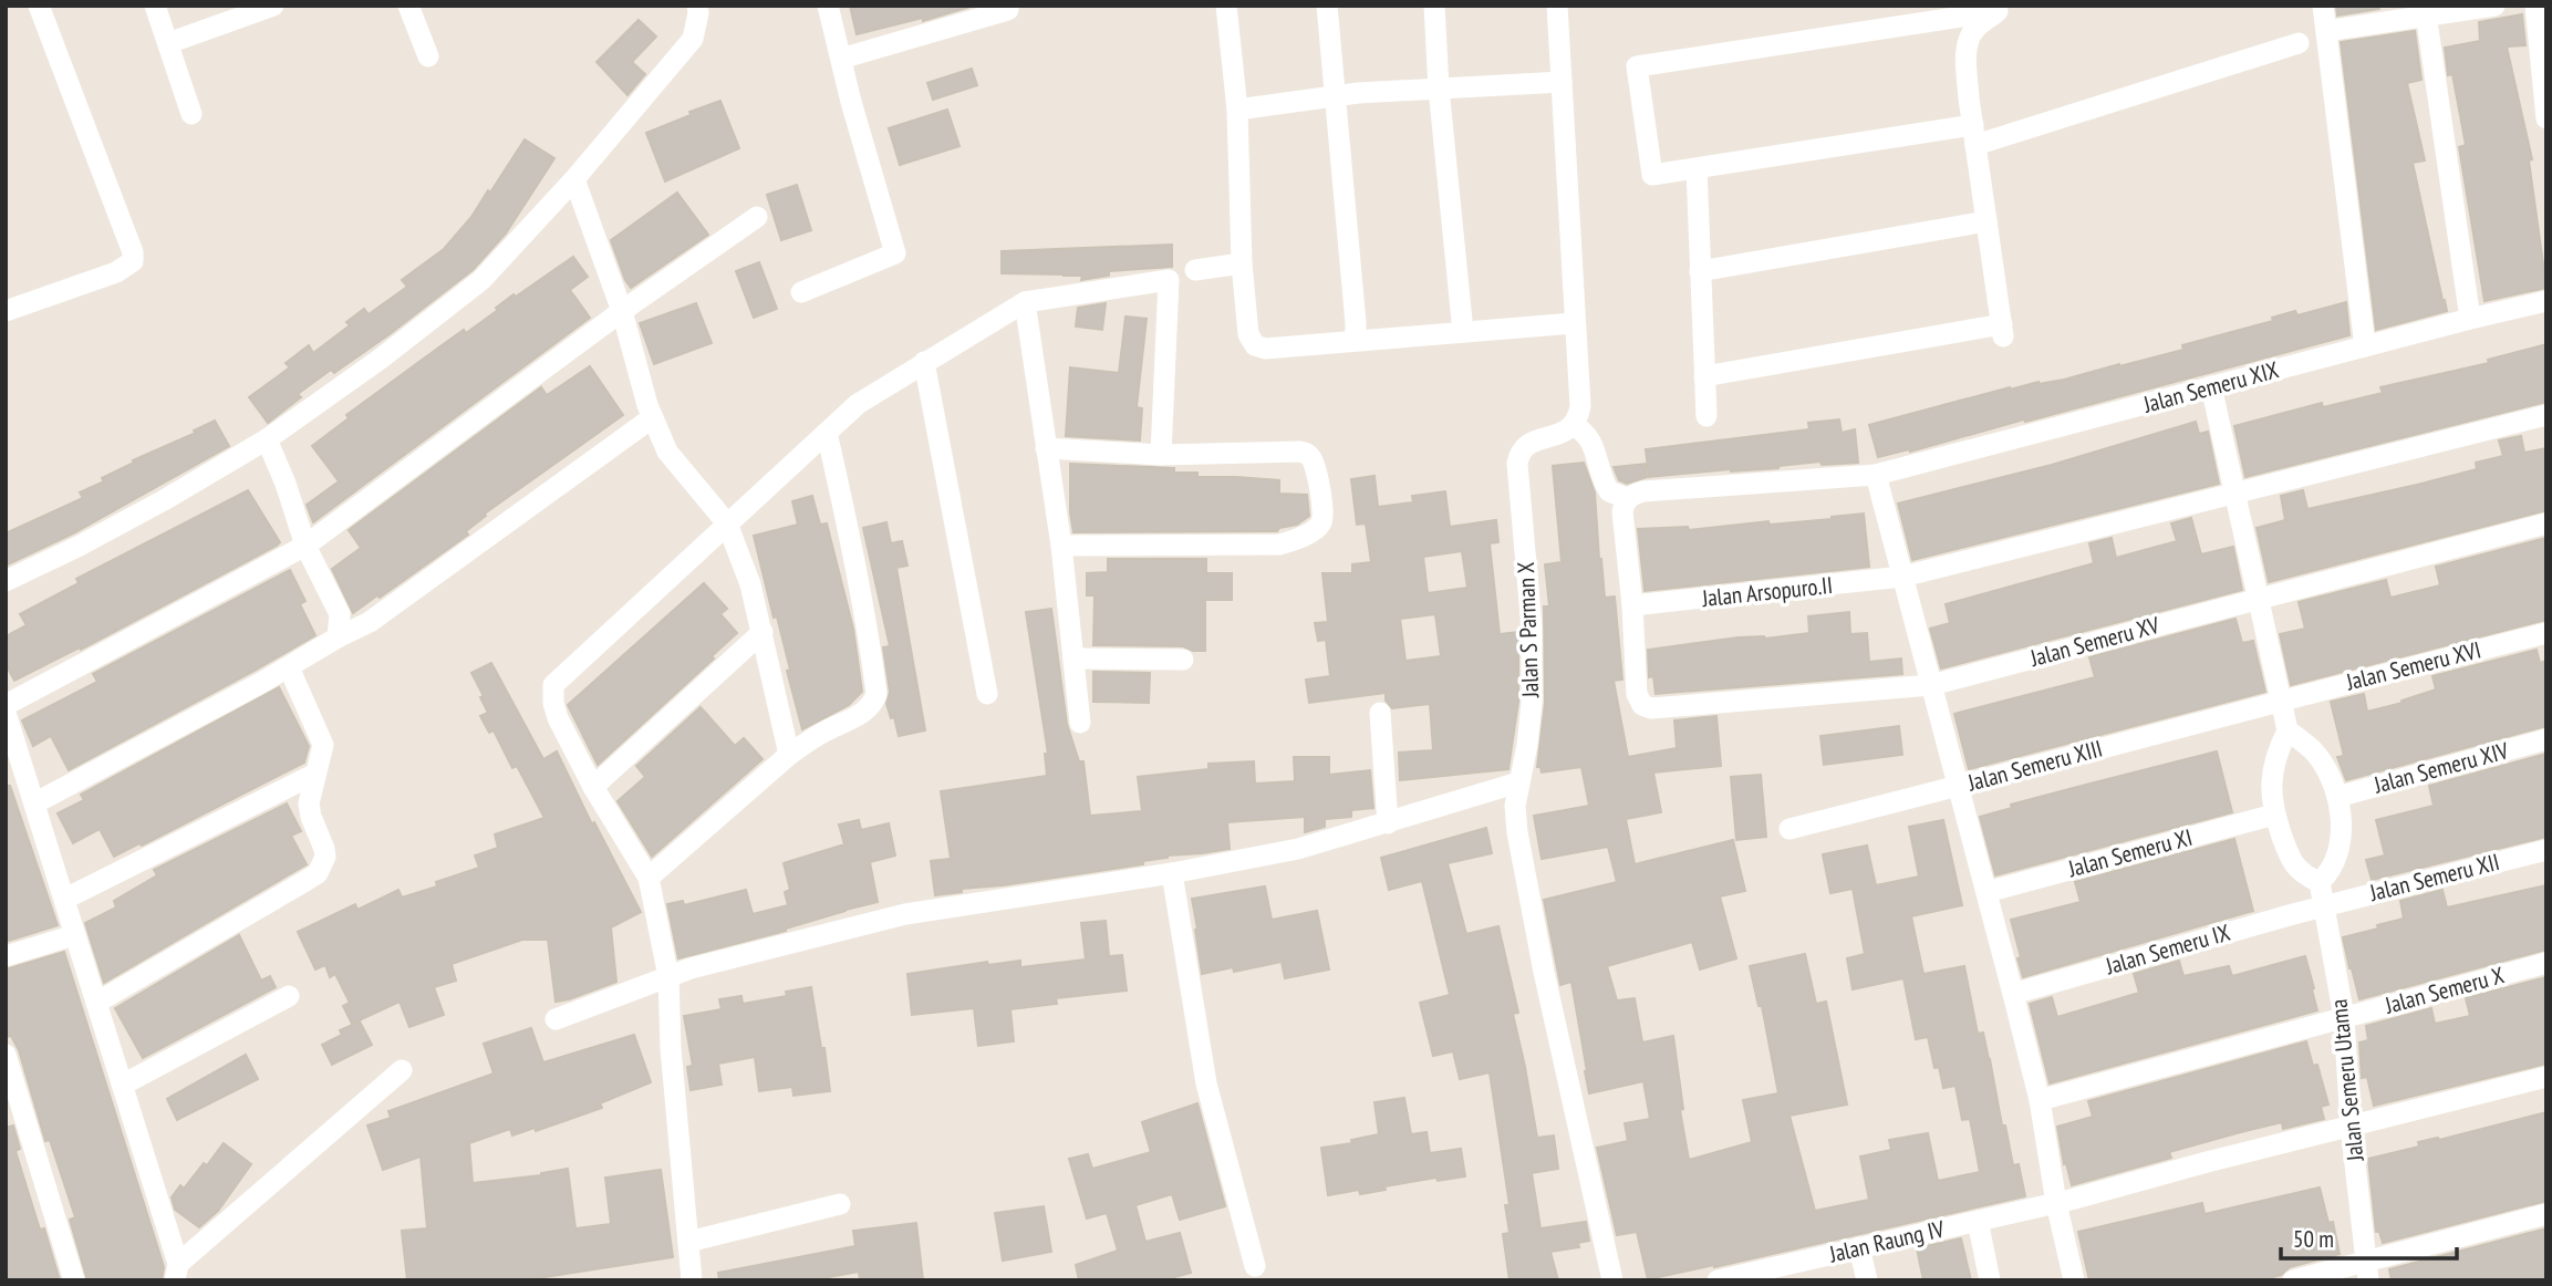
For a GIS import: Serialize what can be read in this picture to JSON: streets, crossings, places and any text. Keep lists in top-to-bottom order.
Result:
{
  "streets": {
    "street": [
      "Jalan Semeru XIX",
      "Jalan Arsopuro.II",
      "Jalan S Parman X",
      "Jalan Semeru XV",
      "Jalan Semeru XVI",
      "Jalan Semeru XIII",
      "Jalan Semeru XIV",
      "Jalan Semeru XI",
      "Jalan Semeru XII",
      "Jalan Semeru IX",
      "Jalan Semeru X",
      "Jalan Semeru Utama",
      "Jalan Raung IV"
    ]
  },
  "crossings": [
    ["Jalan Arsopuro.II", "Jalan Semeru XV"],
    ["Jalan Semeru XVI", "Jalan Semeru XIII"],
    ["Jalan Semeru XII", "Jalan Semeru IX"],
    ["Jalan Semeru XII", "Jalan Semeru Utama"],
    ["Jalan Semeru IX", "Jalan Semeru Utama"],
    ["Jalan Semeru X", "Jalan Semeru Utama"],
    ["Jalan Semeru Utama", "Jalan Raung IV"]
  ],
  "scale_bar": "50 m"
}
